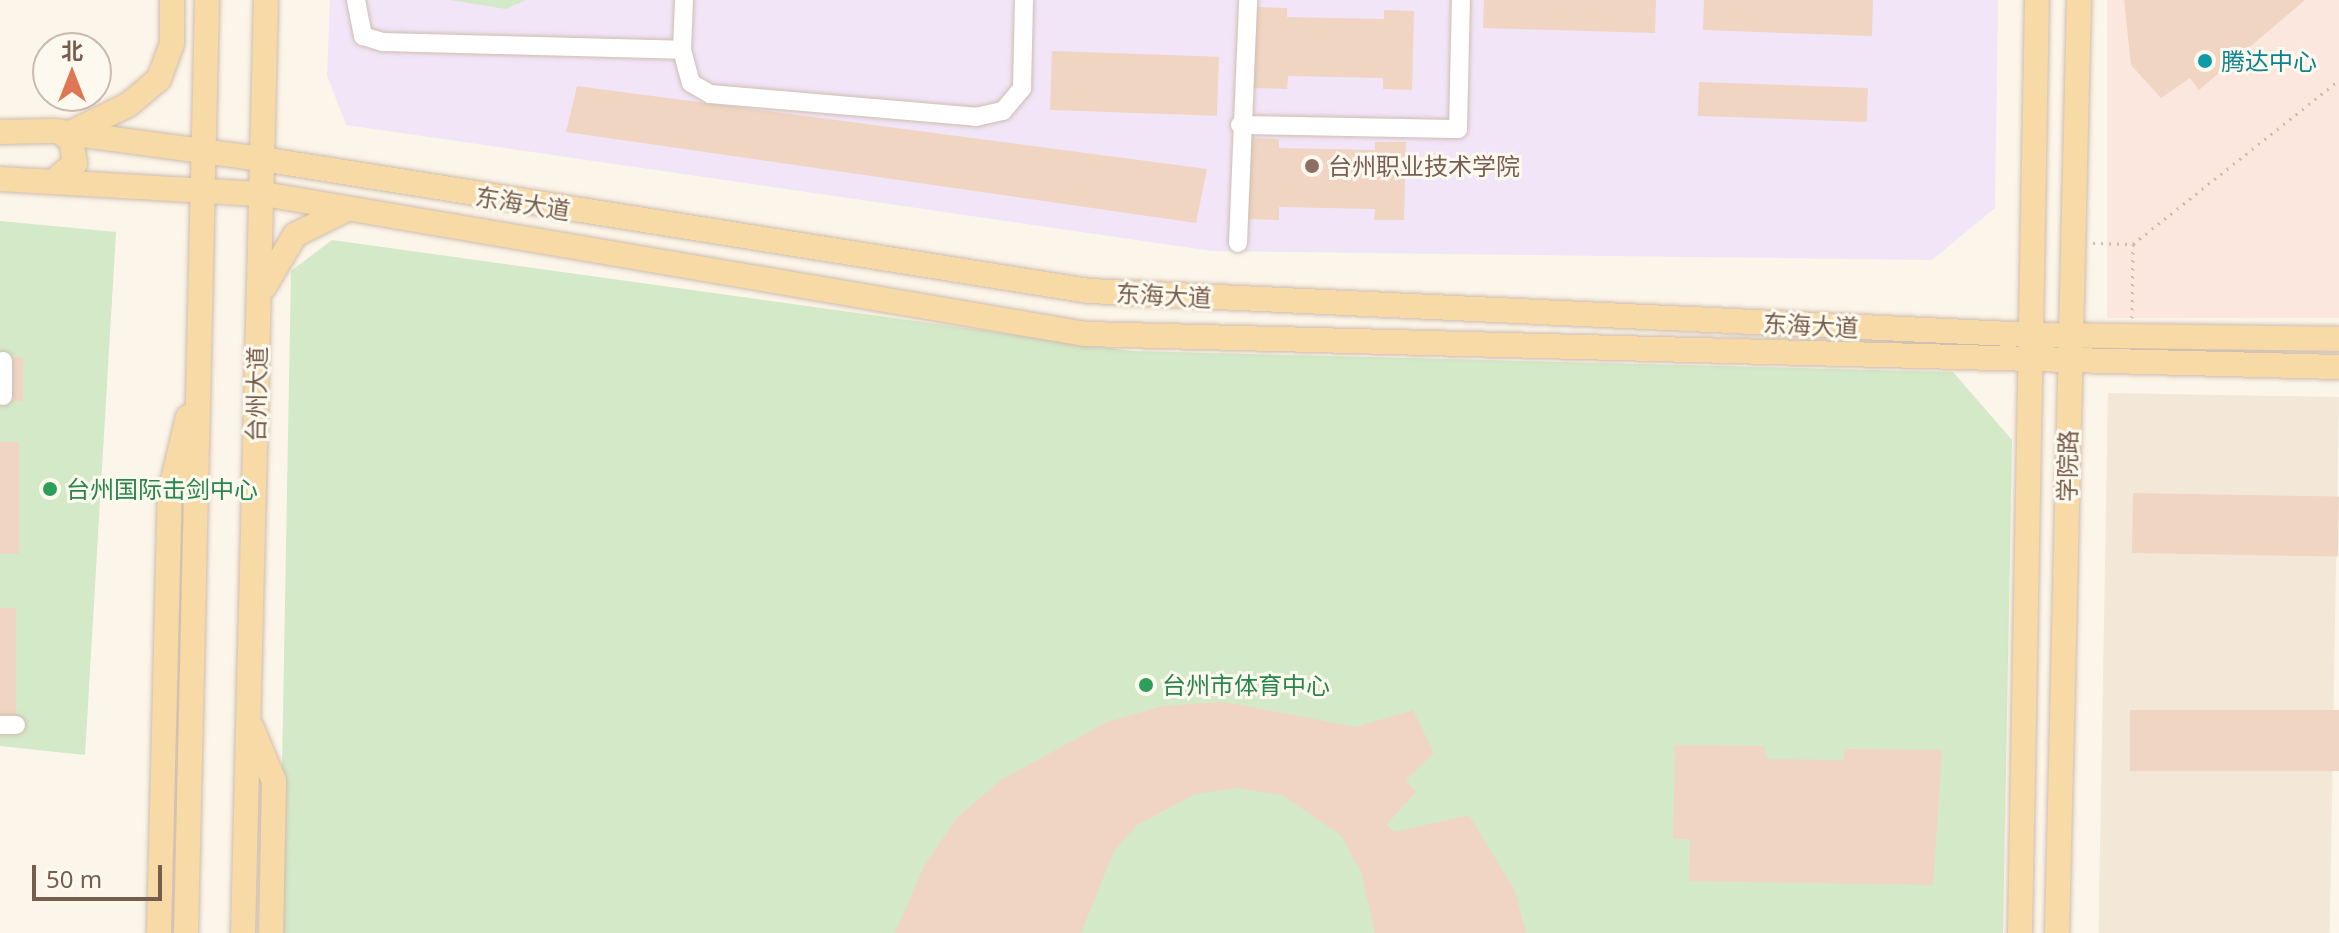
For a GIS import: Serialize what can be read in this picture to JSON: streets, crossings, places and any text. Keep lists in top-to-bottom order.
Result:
{
  "streets": {
    "main road": ["东海大道", "台州大道", "学院路"]
  },
  "crossings": [
    ["东海大道", "台州大道"],
    ["东海大道", "学院路"]
  ],
  "places": [
    "腾达中心",
    "台州职业技术学院",
    "台州国际击剑中心",
    "台州市体育中心"
  ],
  "scale_bar": "50 m",
  "north": "top"
}
